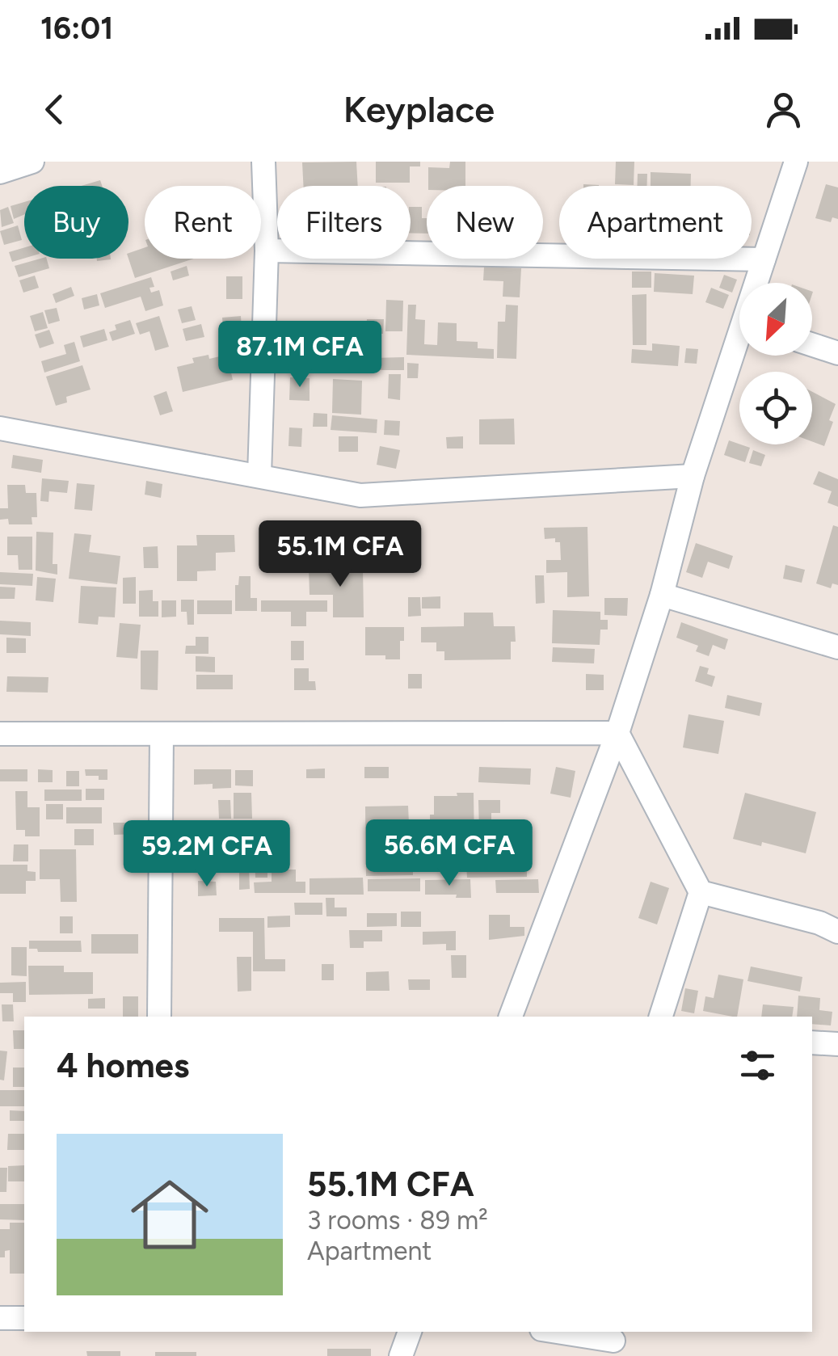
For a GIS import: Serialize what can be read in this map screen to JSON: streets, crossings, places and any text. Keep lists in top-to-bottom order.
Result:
{
  "north": "bottom left",
  "page": {
    "status": "16:01",
    "header": "Keyplace",
    "chip": [
      "Buy",
      "Rent",
      "Filters",
      "New",
      "Apartment"
    ],
    "price": [
      "87.1M CFA",
      "55.1M CFA",
      "56.6M CFA",
      "59.2M CFA"
    ],
    "heading": "4 homes",
    "list": [
      {
        "name": "55.1M CFA",
        "note": "3 rooms · 89 m² · Apartment"
      }
    ]
  }
}
